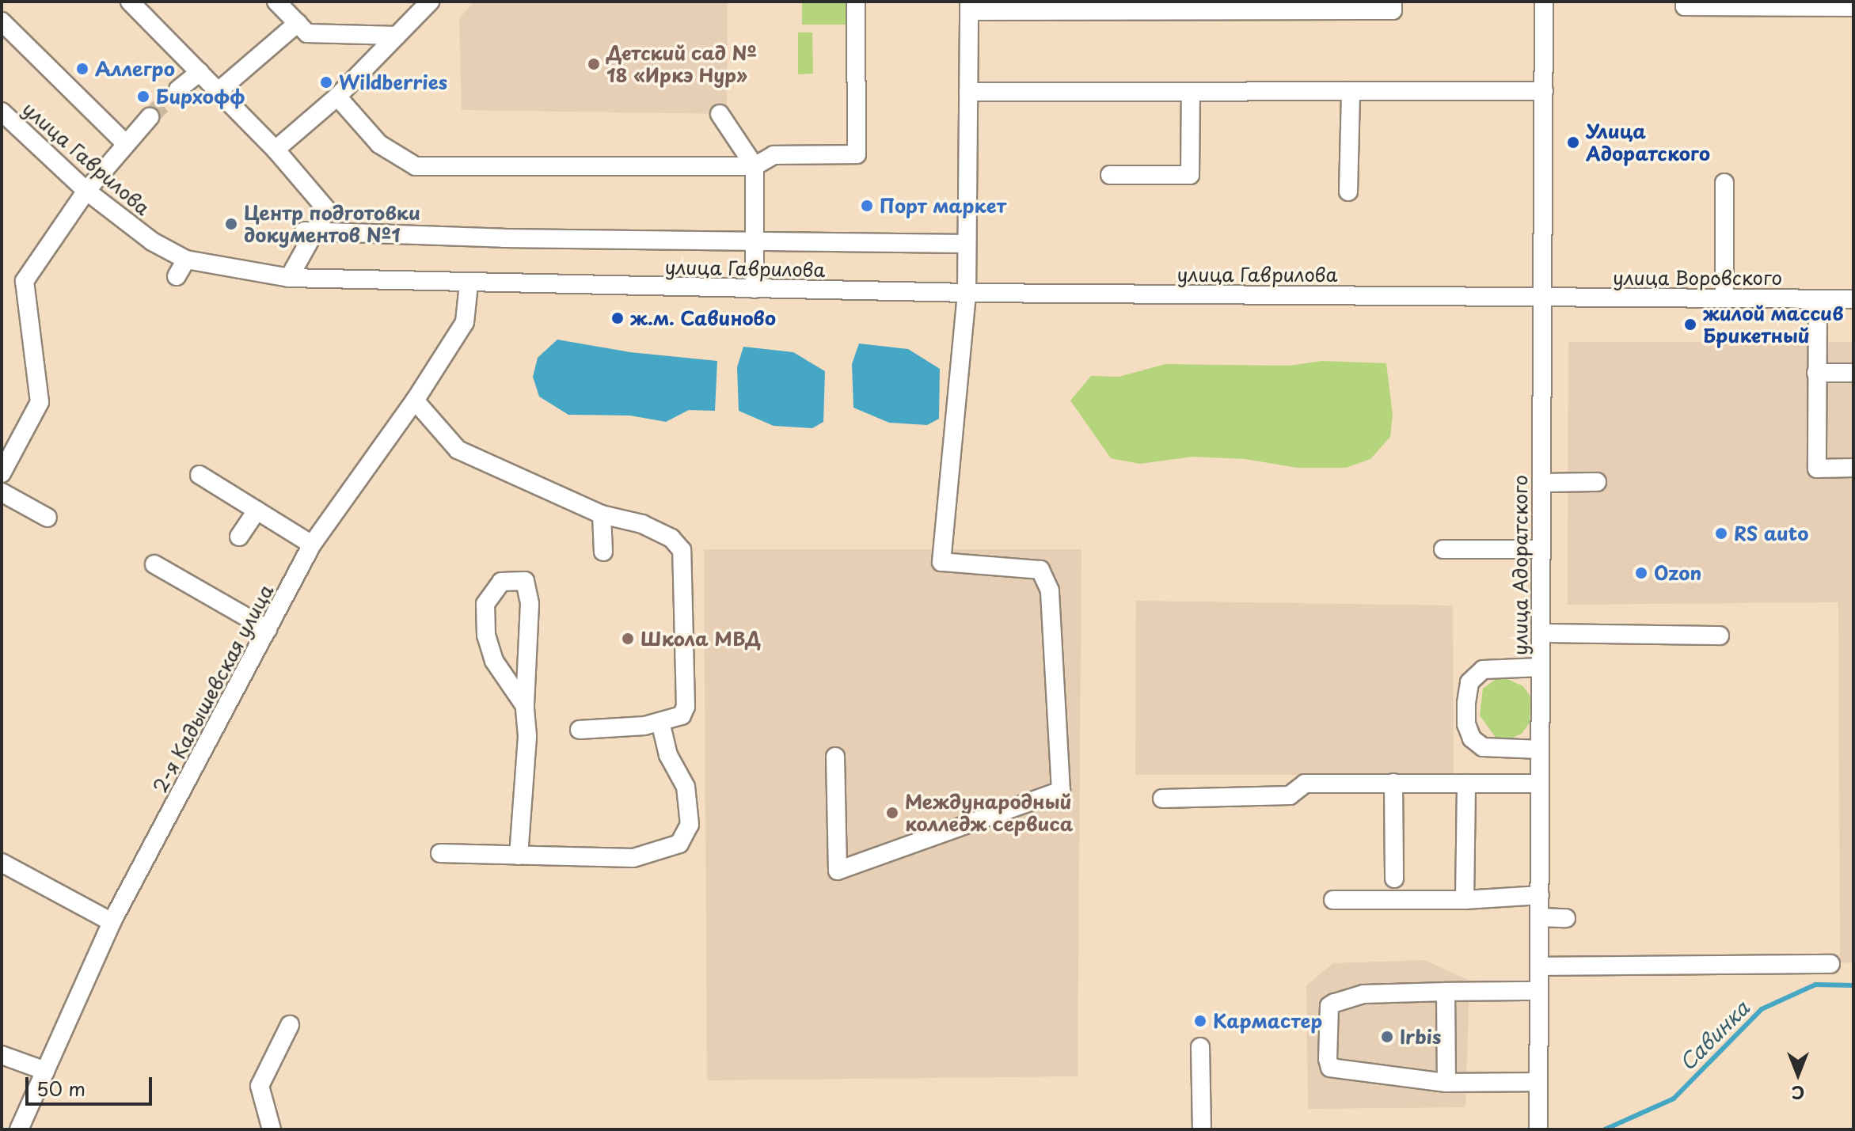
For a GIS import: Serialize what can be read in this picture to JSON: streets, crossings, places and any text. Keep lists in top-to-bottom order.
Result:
{
  "streets": {
    "street": [
      "улица Гаврилова",
      "улица Воровского",
      "улица Адоратского",
      "2-я Кадышевская улица"
    ]
  },
  "crossings": [
    ["улица Гаврилова", "улица Воровского"],
    ["улица Гаврилова", "улица Адоратского"],
    ["улица Гаврилова", "2-я Кадышевская улица"],
    ["улица Воровского", "улица Адоратского"]
  ],
  "water": ["Савинка"],
  "places": [
    "Детский сад № 18 «Иркэ Нур»",
    "Аллегро",
    "Wildberries",
    "Бирхофф",
    "Улица Адоратского",
    "Порт маркет",
    "Центр подготовки документов №1",
    "ж.м. Савиново",
    "жилой массив Брикетный",
    "RS auto",
    "Ozon",
    "Школа МВД",
    "Международный колледж сервиса",
    "Кармастер",
    "Irbis"
  ],
  "scale_bar": "50 m",
  "north": "bottom"
}
